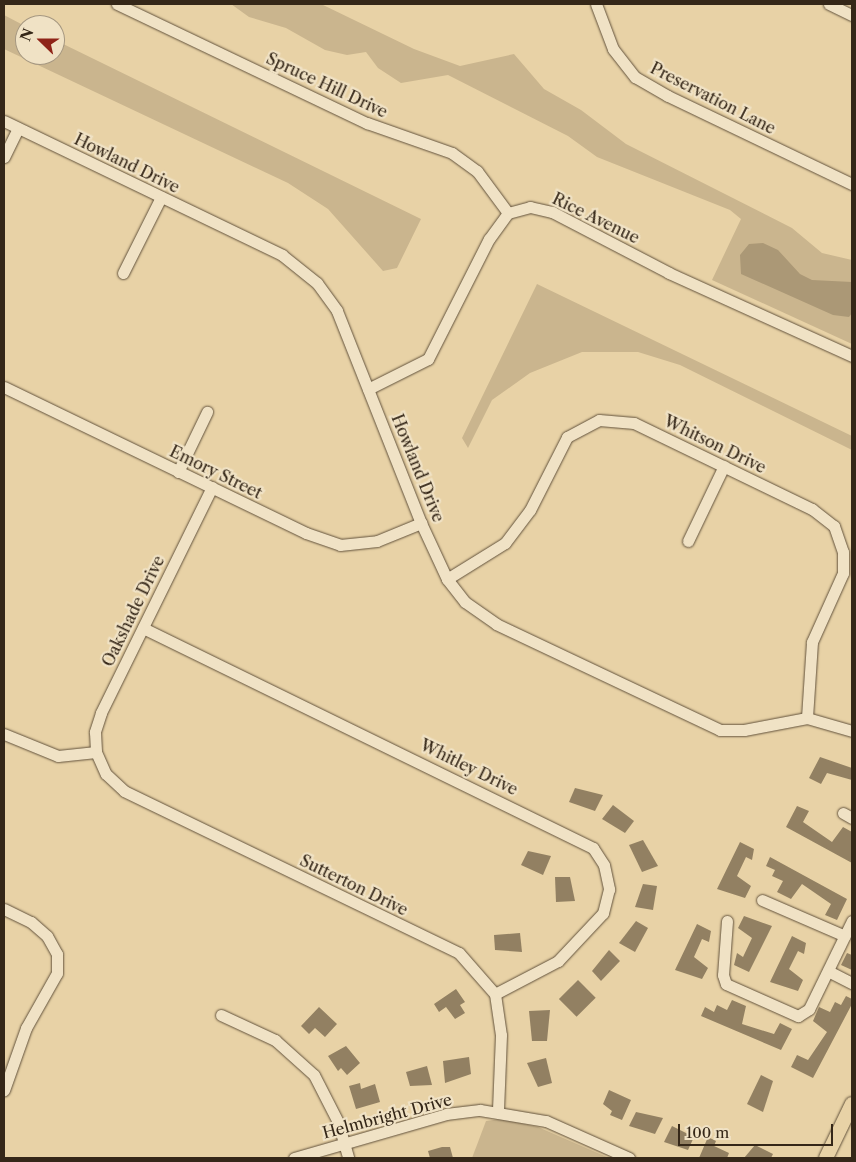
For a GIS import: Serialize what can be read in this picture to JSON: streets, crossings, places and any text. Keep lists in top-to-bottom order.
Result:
{
  "streets": {
    "street": [
      "Spruce Hill Drive",
      "Preservation Lane",
      "Howland Drive",
      "Rice Avenue",
      "Whitson Drive",
      "Emory Street",
      "Oakshade Drive",
      "Whitley Drive",
      "Sutterton Drive",
      "Helmbright Drive"
    ]
  },
  "crossings": [
    ["Spruce Hill Drive", "Rice Avenue"],
    ["Howland Drive", "Whitson Drive"],
    ["Howland Drive", "Emory Street"],
    ["Emory Street", "Oakshade Drive"],
    ["Oakshade Drive", "Whitley Drive"],
    ["Oakshade Drive", "Sutterton Drive"],
    ["Whitley Drive", "Sutterton Drive"]
  ],
  "scale_bar": "100 m",
  "north": "left"
}
